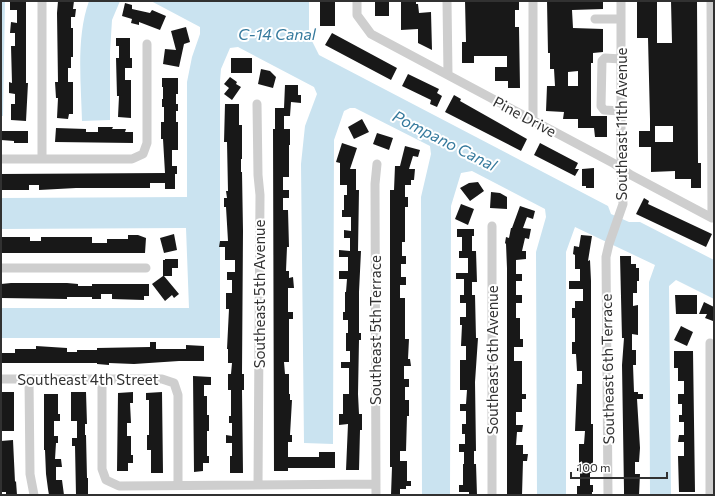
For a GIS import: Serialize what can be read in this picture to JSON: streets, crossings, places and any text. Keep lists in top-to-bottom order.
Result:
{
  "streets": {
    "street": [
      "Pine Drive",
      "Southeast 11th Avenue",
      "Southeast 5th Avenue",
      "Southeast 5th Terrace",
      "Southeast 6th Avenue",
      "Southeast 6th Terrace",
      "Southeast 4th Street"
    ]
  },
  "crossings": [
    ["Pine Drive", "Southeast 11th Avenue"],
    ["Southeast 11th Avenue", "Southeast 6th Terrace"]
  ],
  "water": ["C-14 Canal", "Pompano Canal"],
  "scale_bar": "100 m"
}
